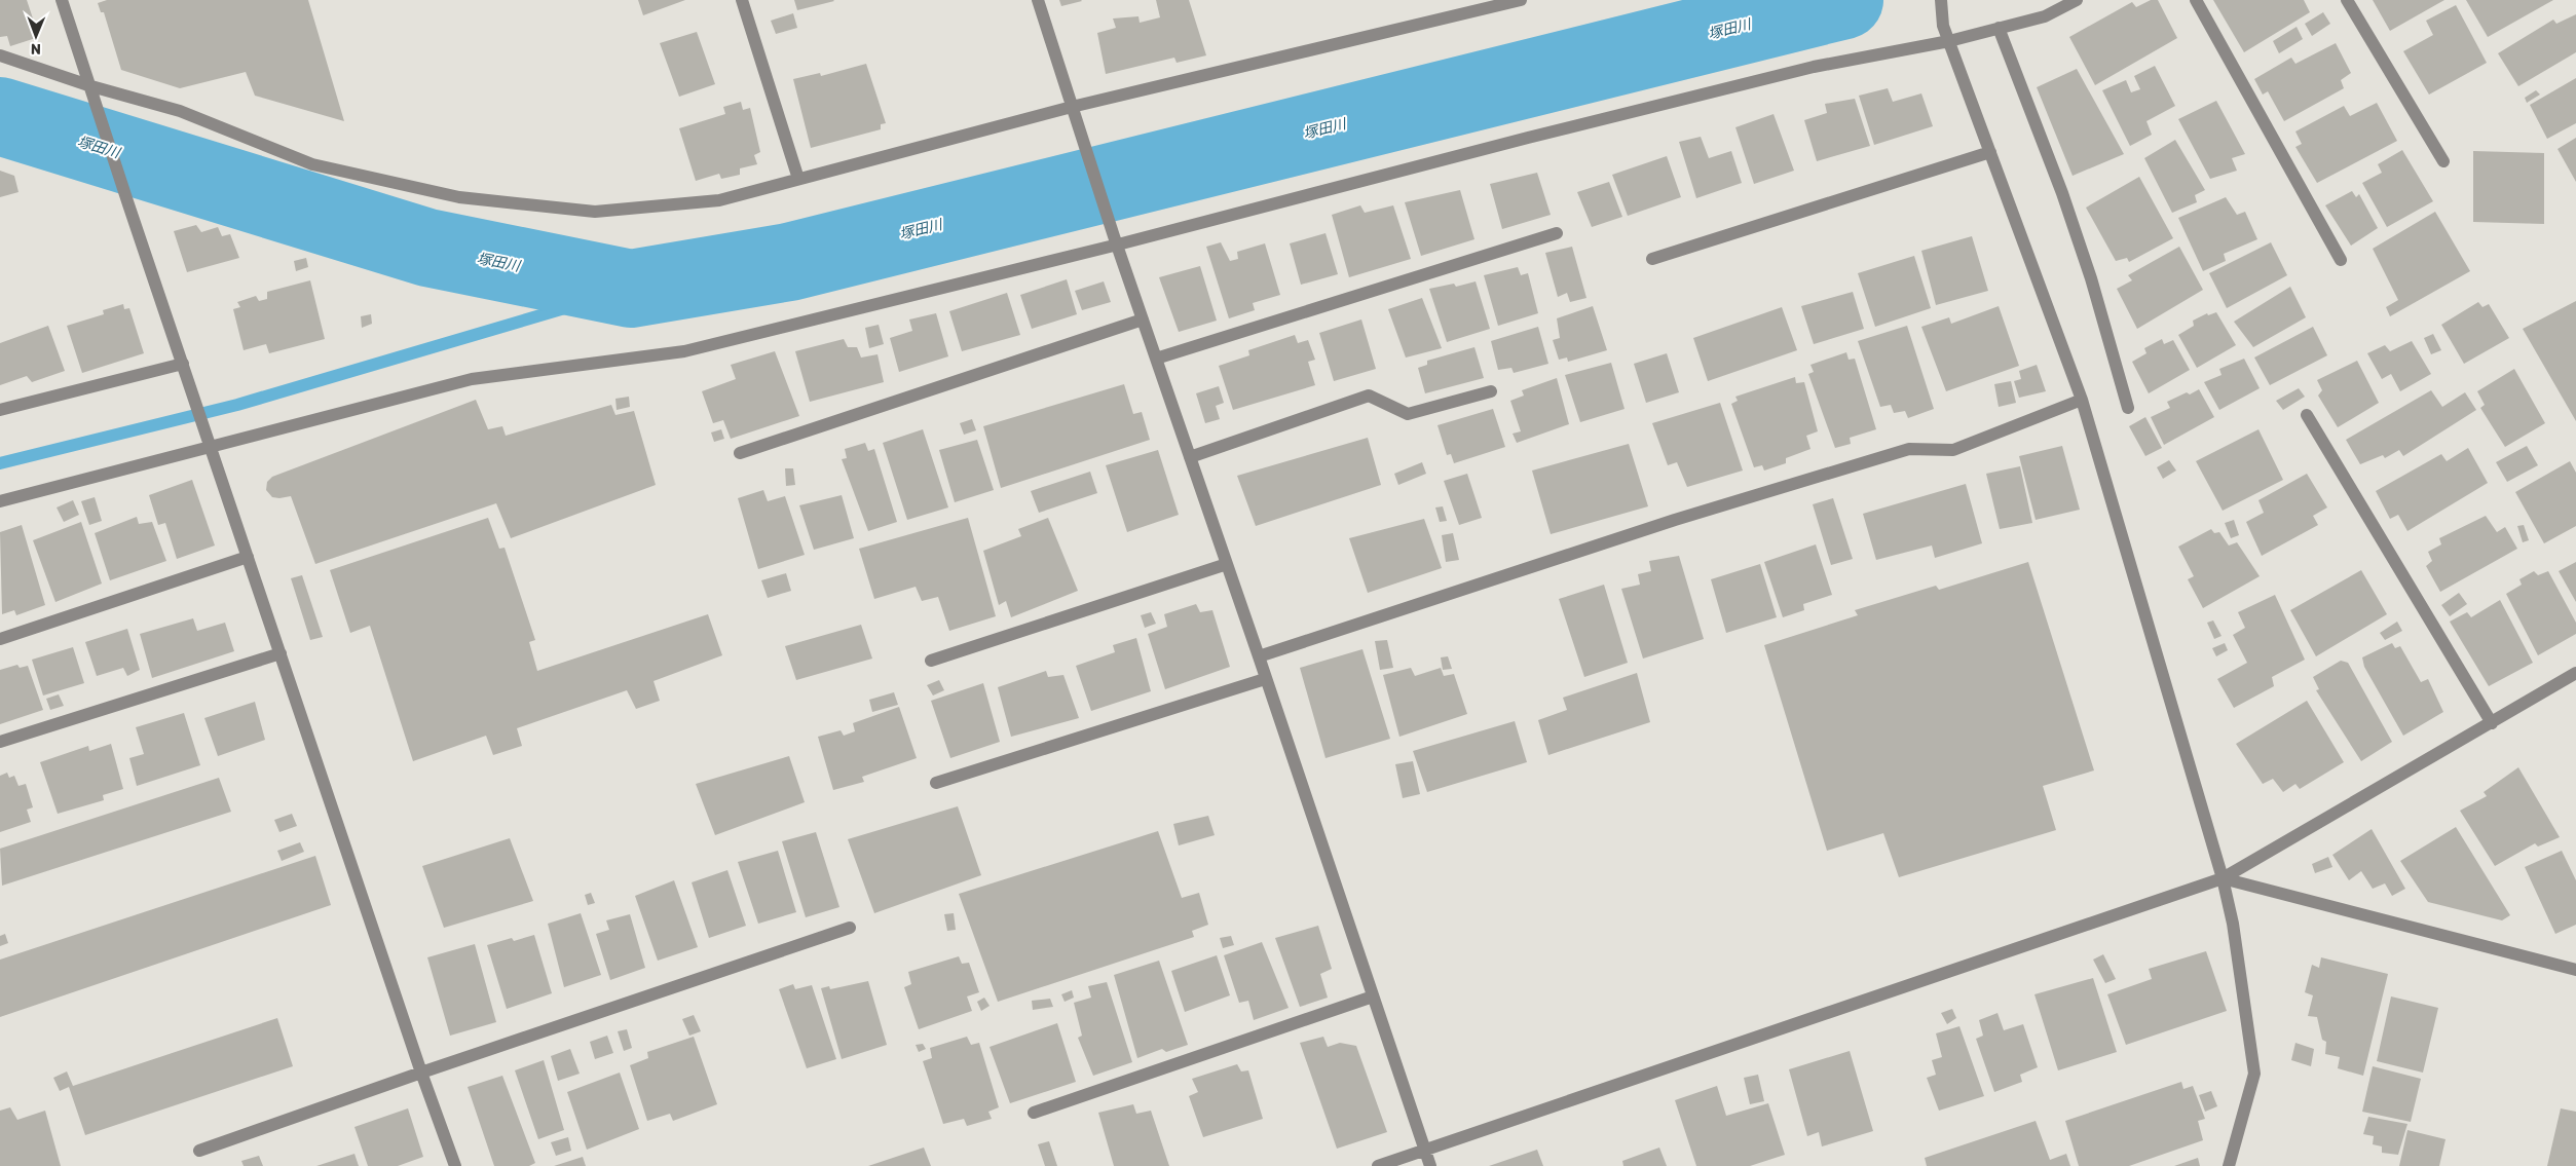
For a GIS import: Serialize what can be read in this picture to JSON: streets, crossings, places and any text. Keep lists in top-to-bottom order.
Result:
{
  "water": ["塚田川"],
  "north": "bottom"
}
